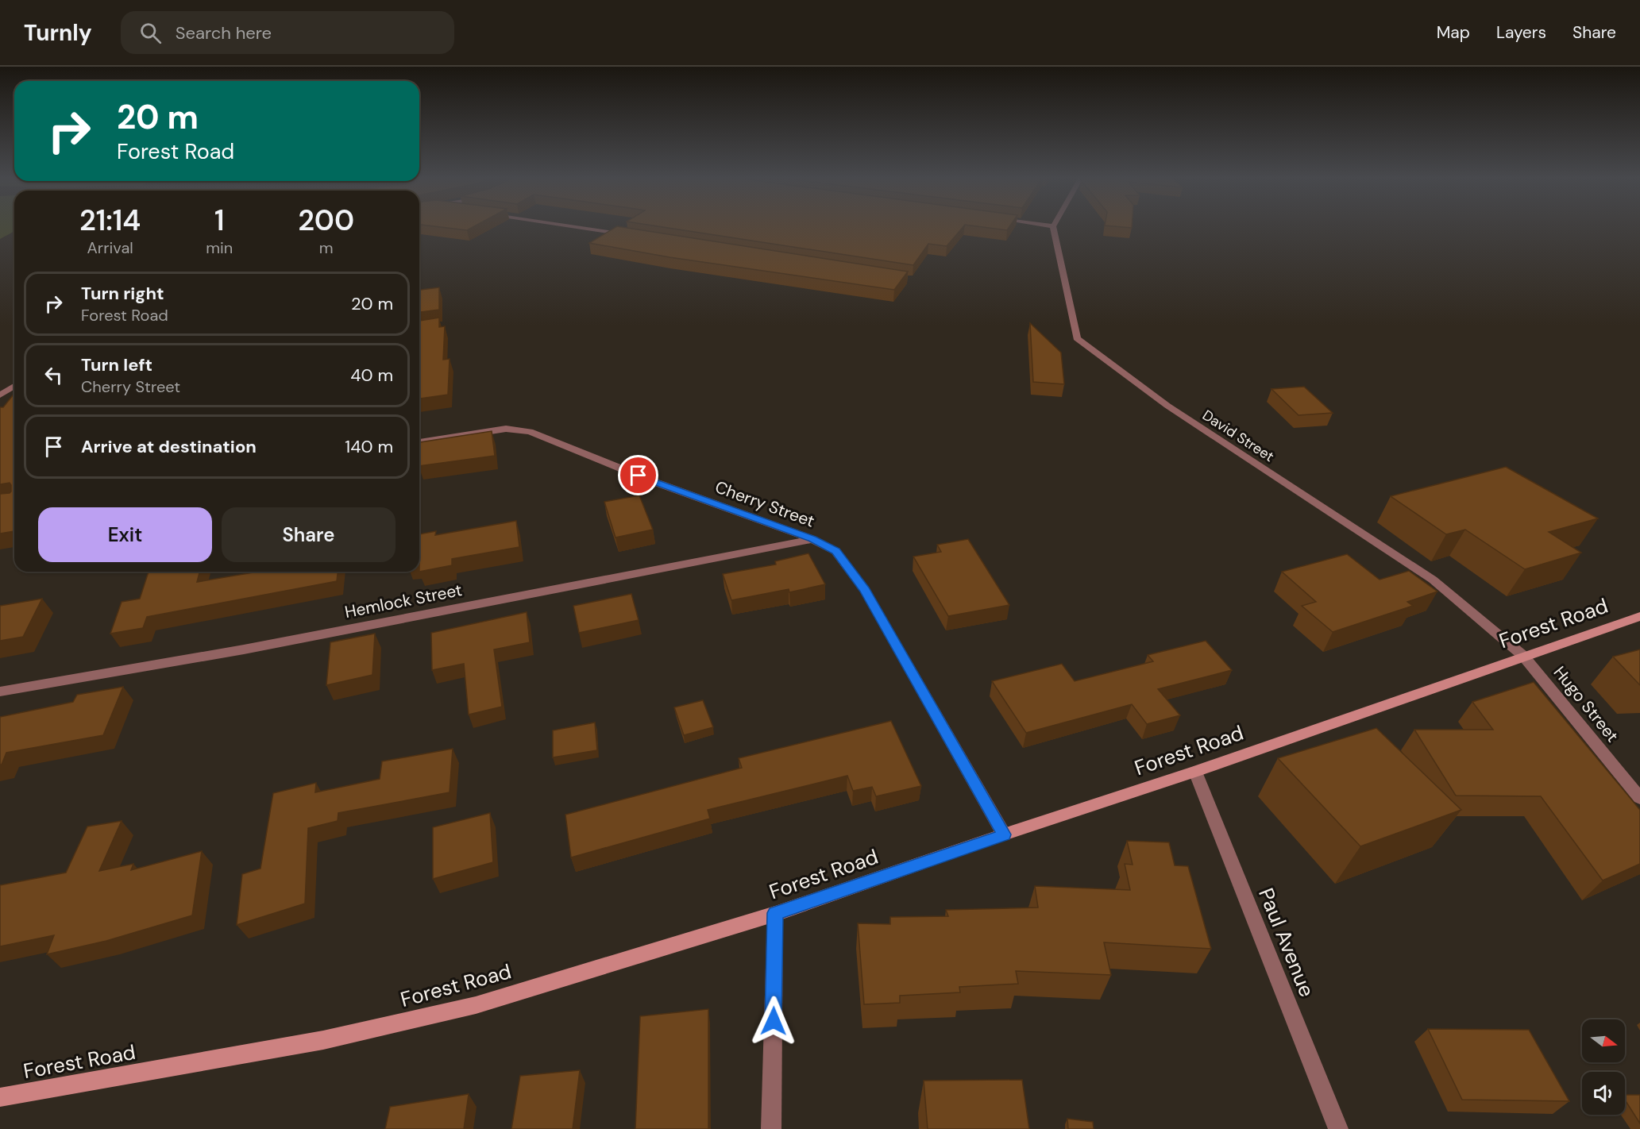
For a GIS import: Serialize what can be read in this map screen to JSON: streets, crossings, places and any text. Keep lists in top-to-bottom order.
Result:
{
  "streets": {
    "main road": ["Forest Road"],
    "street": [
      "David Street",
      "Cherry Street",
      "Hemlock Street",
      "Hugo Street",
      "Paul Avenue"
    ]
  },
  "crossings": [
    ["David Street", "Forest Road"],
    ["David Street", "Hugo Street"],
    ["Cherry Street", "Hemlock Street"],
    ["Cherry Street", "Forest Road"],
    ["Forest Road", "Hugo Street"],
    ["Forest Road", "Paul Avenue"]
  ],
  "north": "right",
  "page": {
    "header": "Turnly",
    "search": "Search here",
    "nav": ["Map", "Layers", "Share"],
    "turn": ["20 m", "Forest Road"],
    "eta": [
      "21:14",
      "Arrival",
      "1",
      "min",
      "200",
      "m"
    ],
    "list": [
      {
        "name": "Turn right",
        "note": "Forest Road",
        "value": "20 m"
      },
      {
        "name": "Turn left",
        "note": "Cherry Street",
        "value": "40 m"
      },
      {
        "name": "Arrive at destination",
        "value": "140 m"
      }
    ],
    "buttons": ["Exit", "Share"]
  }
}
